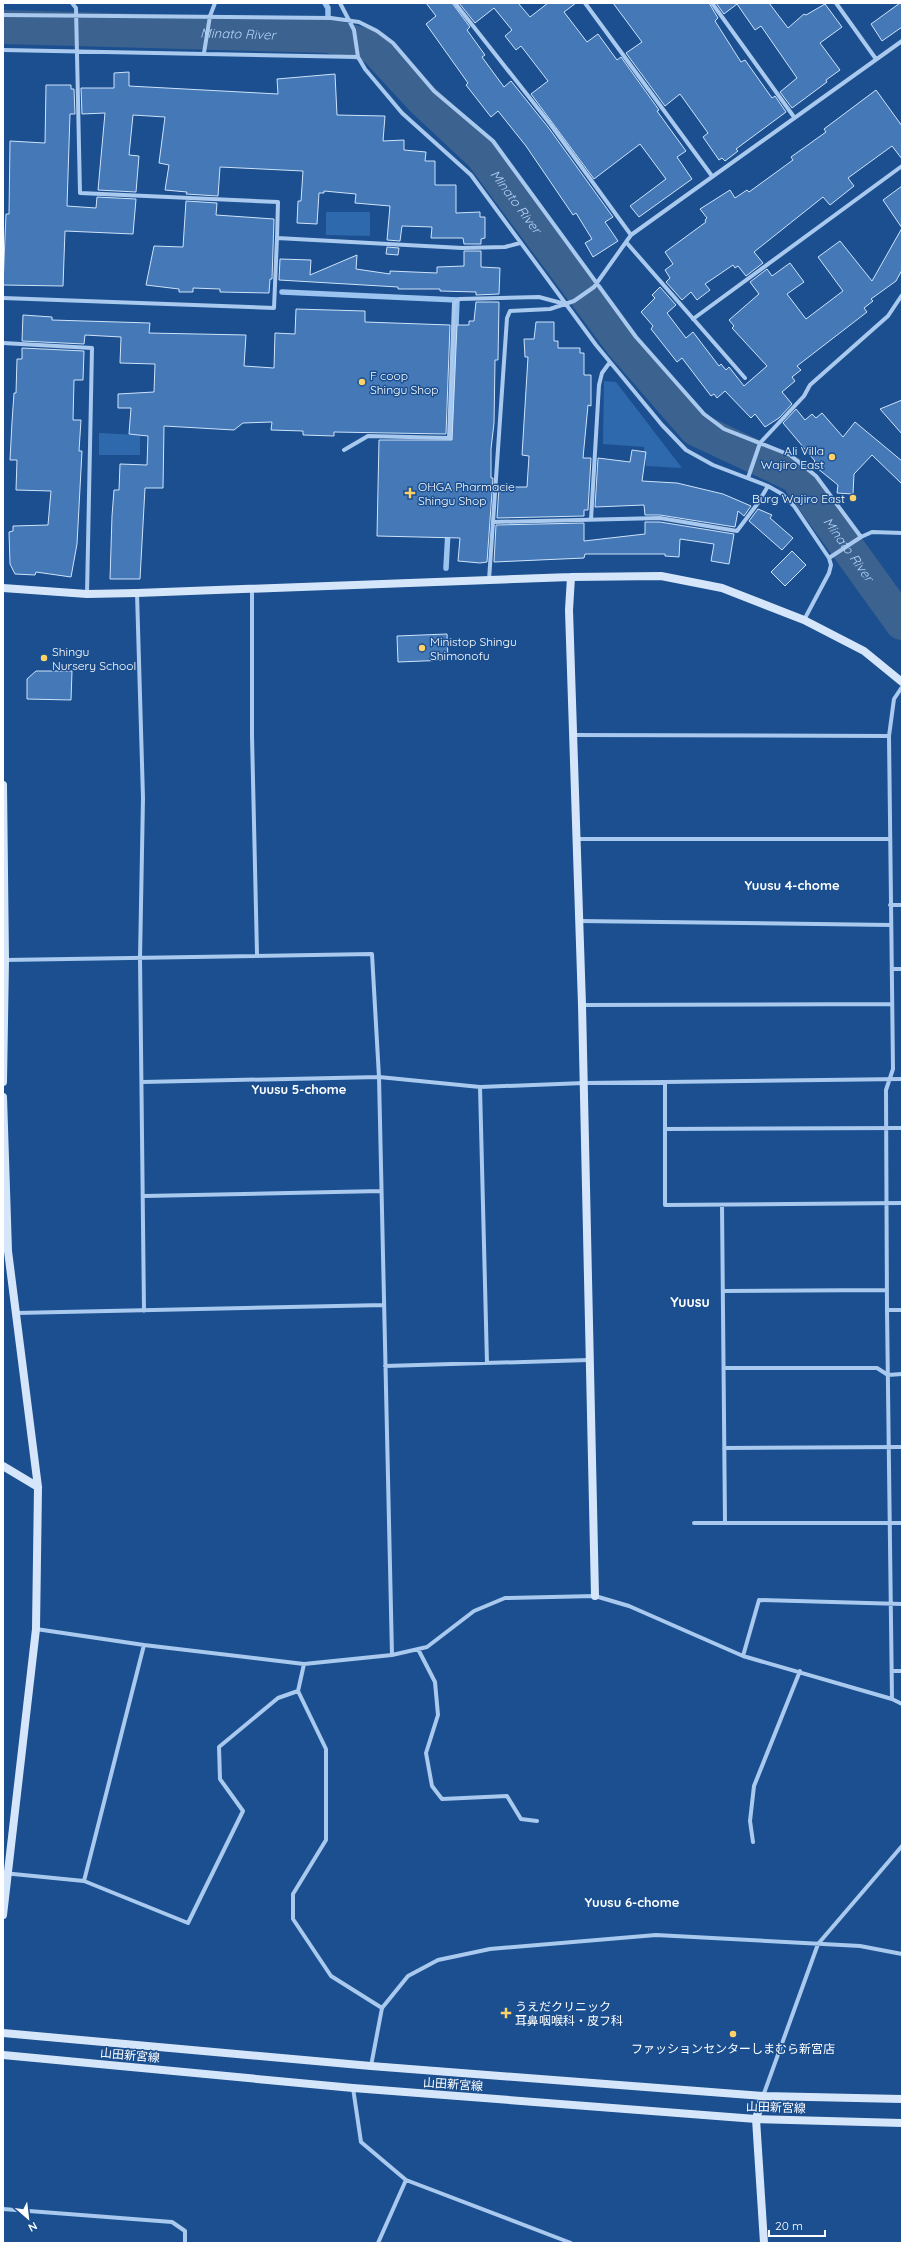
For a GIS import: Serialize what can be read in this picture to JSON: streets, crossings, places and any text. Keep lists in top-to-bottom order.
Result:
{
  "streets": {
    "street": ["山田新宮線"]
  },
  "districts": [
    "Yuusu 4-chome",
    "Yuusu 5-chome",
    "Yuusu",
    "Yuusu 6-chome"
  ],
  "water": ["Minato River"],
  "places": {
    "other": [
      "F coop Shingu Shop",
      "Ali Villa Wajiro East",
      "Burg Wajiro East",
      "Ministop Shingu Shimonofu",
      "Shingu Nursery School",
      "ファッションセンターしまむら新宮店"
    ],
    "health": ["OHGA Pharmacie Shingu Shop", "うえだクリニック 耳鼻咽喉科・皮フ科"]
  },
  "scale_bar": "20 m",
  "north": "bottom right"
}
